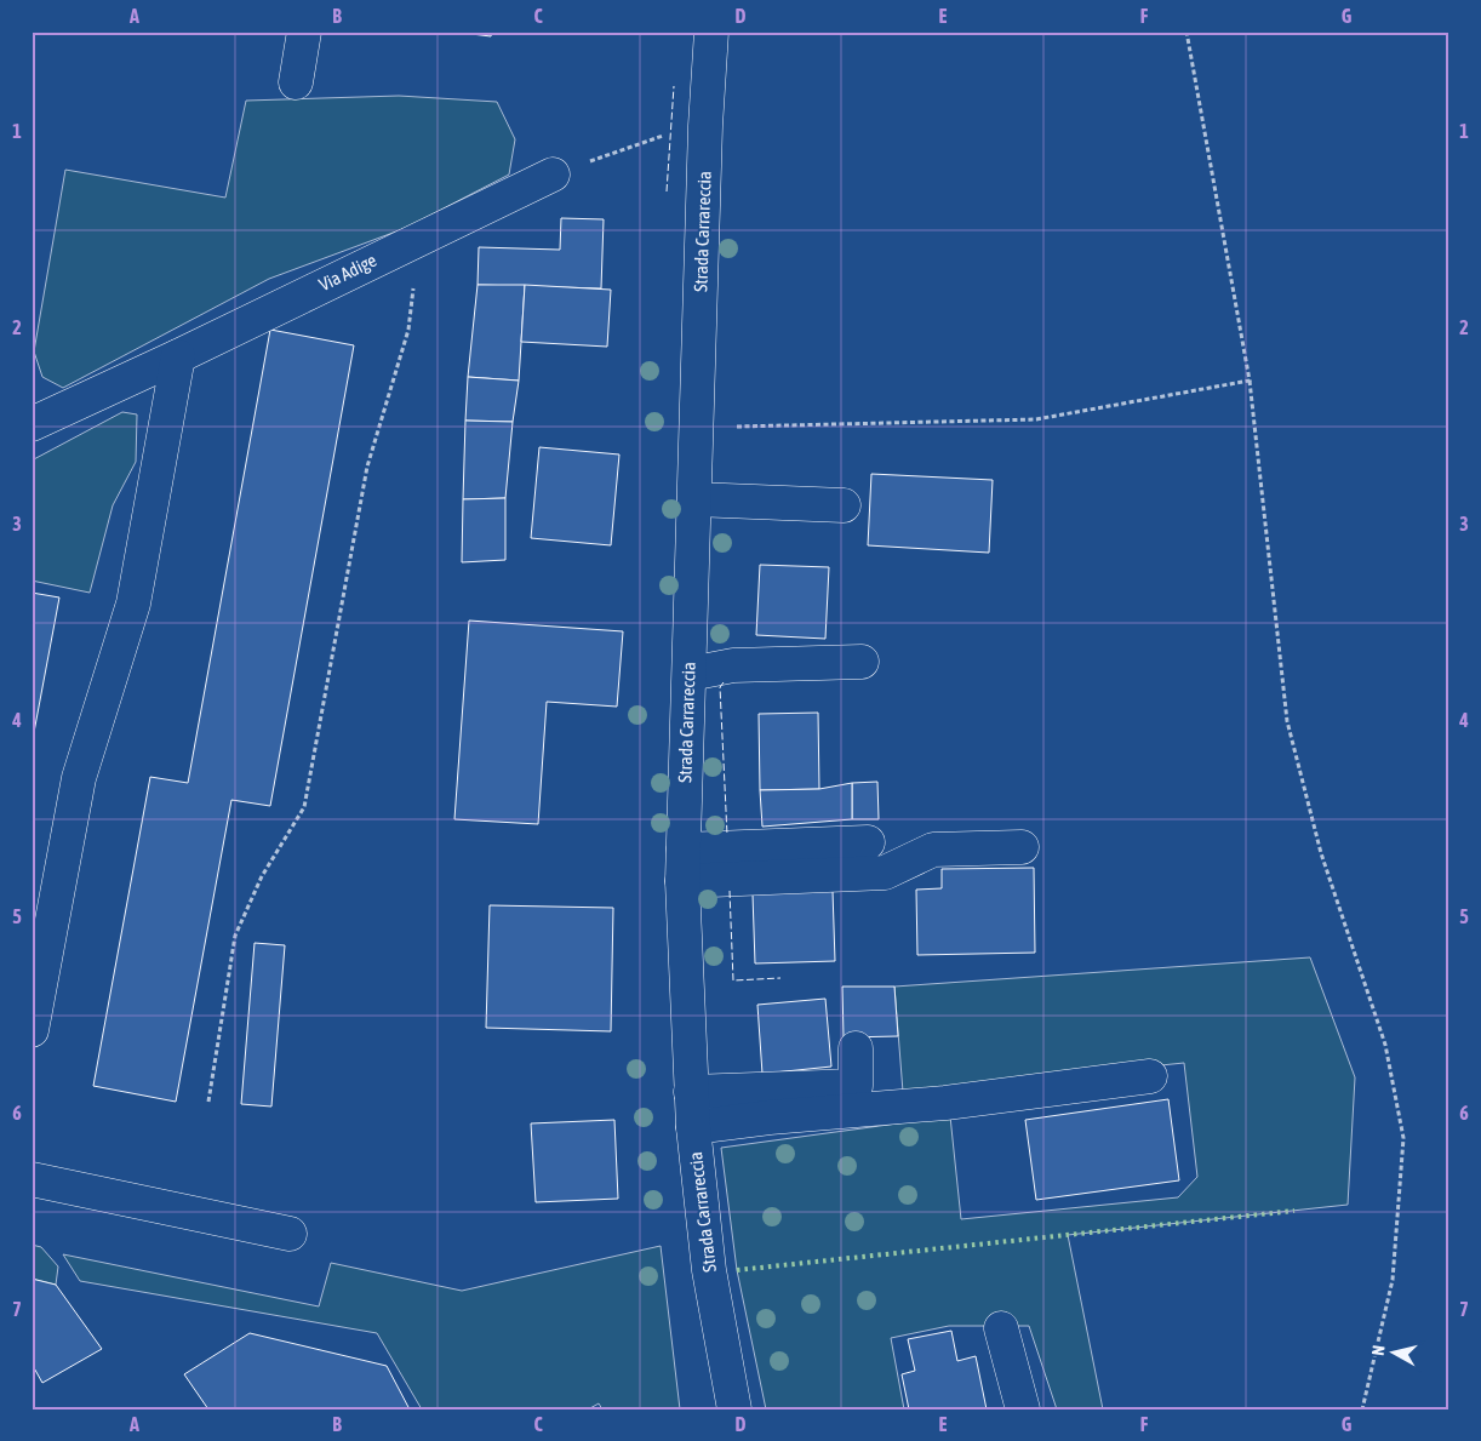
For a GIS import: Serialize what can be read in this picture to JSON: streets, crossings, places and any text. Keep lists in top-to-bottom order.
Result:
{
  "streets": {
    "main road": ["Strada Carrareccia", "Via Adige"]
  },
  "north": "left",
  "grid": {
    "columns": [
      "A",
      "B",
      "C",
      "D",
      "E",
      "F",
      "G"
    ],
    "rows": [
      "1",
      "2",
      "3",
      "4",
      "5",
      "6",
      "7"
    ]
  }
}
